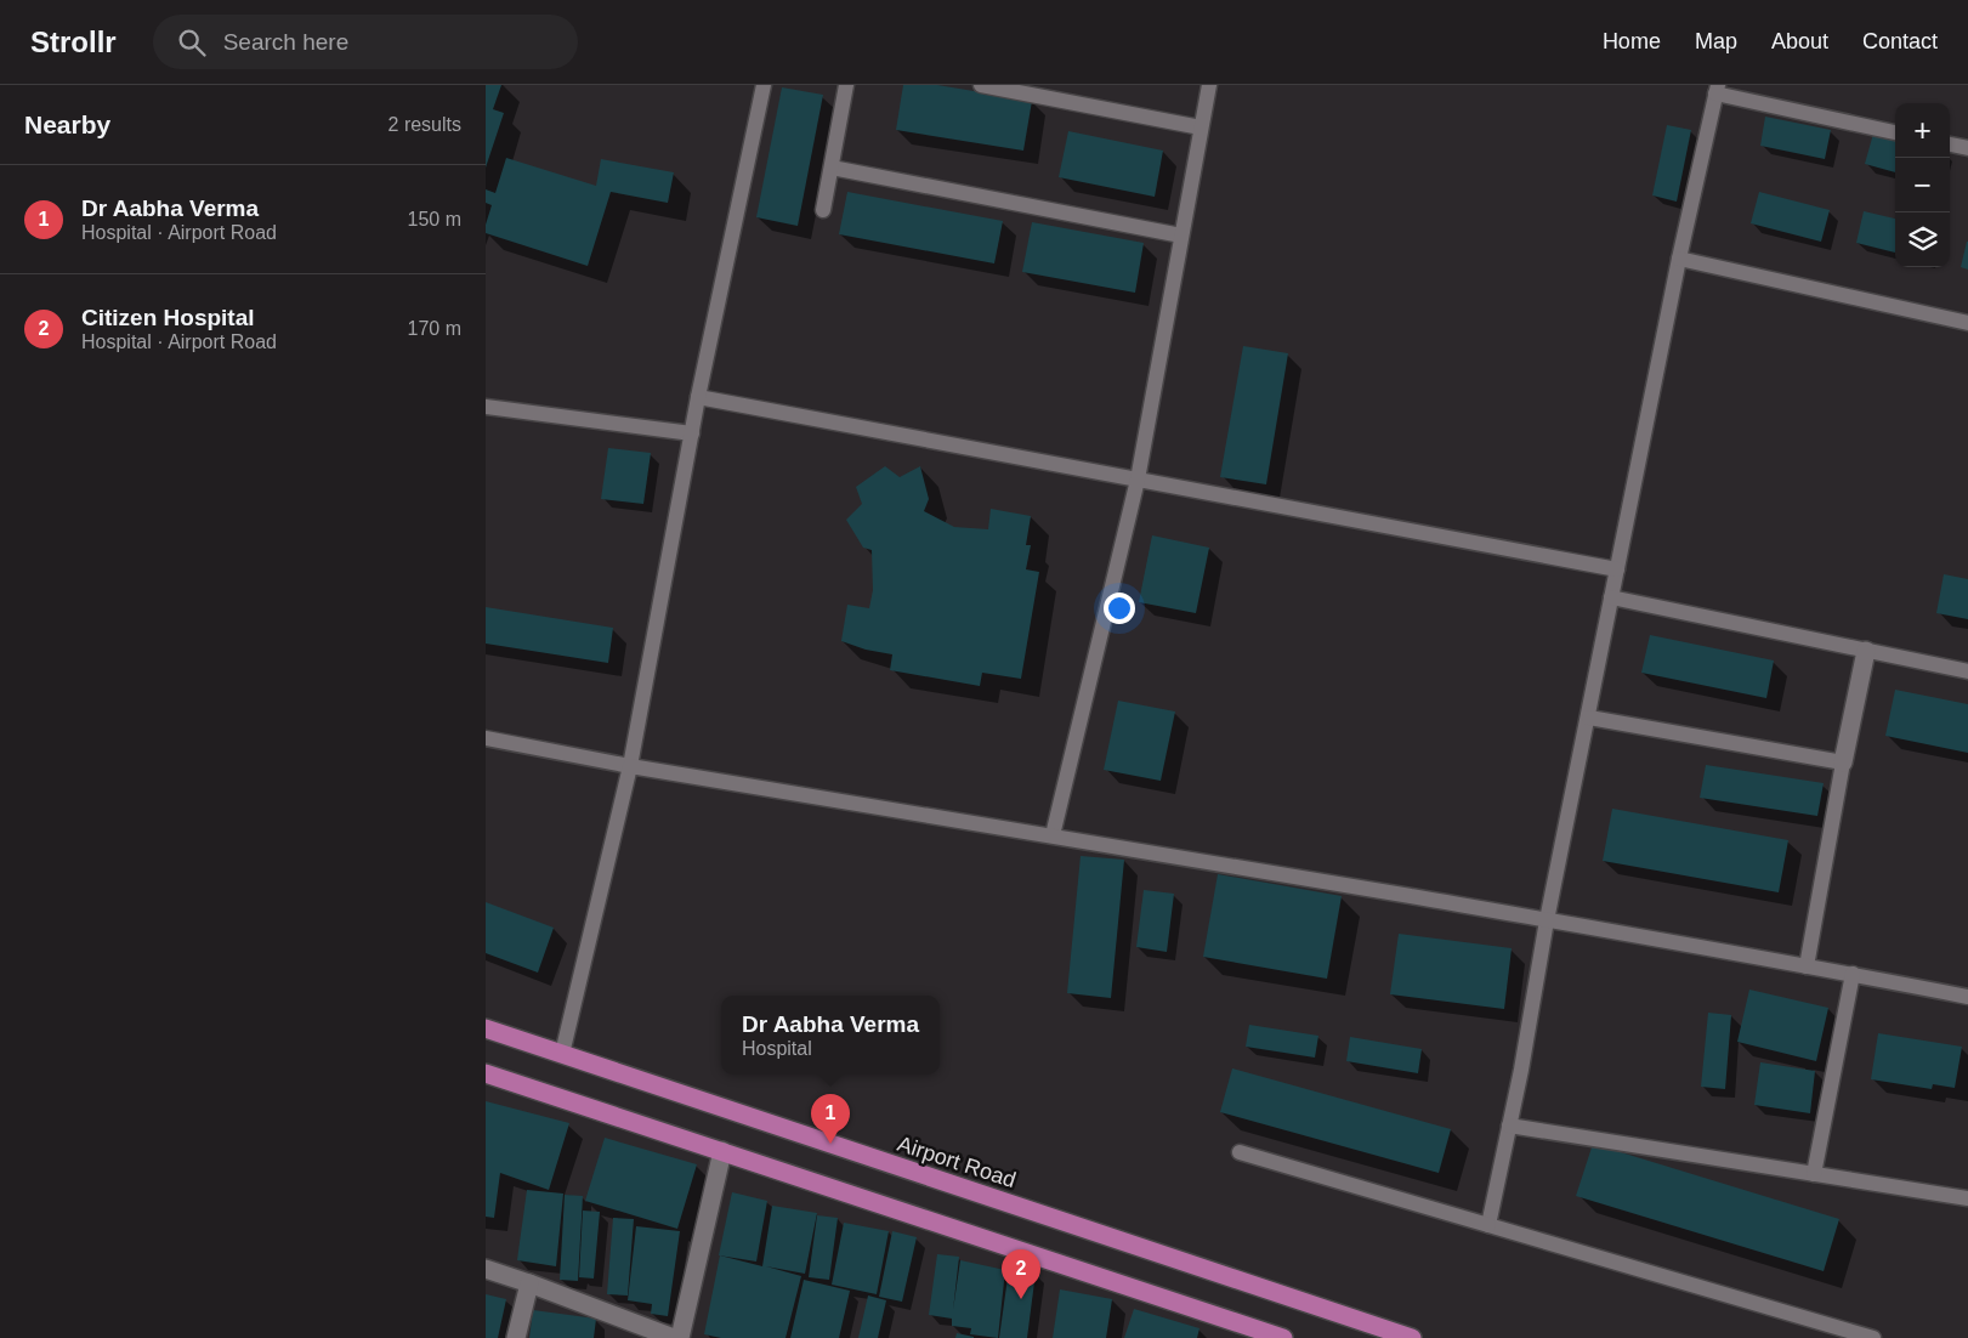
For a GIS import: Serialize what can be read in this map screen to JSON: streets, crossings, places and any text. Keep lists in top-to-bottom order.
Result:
{
  "streets": {
    "main road": ["Airport Road"]
  },
  "page": {
    "header": "Strollr",
    "search": "Search here",
    "nav": [
      "Home",
      "Map",
      "About",
      "Contact"
    ],
    "heading": ["Nearby", "2 results"],
    "map_buttons": ["+", "−"],
    "list": [
      {
        "mark": "1",
        "name": "Dr Aabha Verma",
        "note": "Hospital · Airport Road",
        "value": "150 m"
      },
      {
        "mark": "2",
        "name": "Citizen Hospital",
        "note": "Hospital · Airport Road",
        "value": "170 m"
      }
    ],
    "popup": ["Dr Aabha Verma", "Hospital"],
    "pins": ["1", "2"]
  }
}
